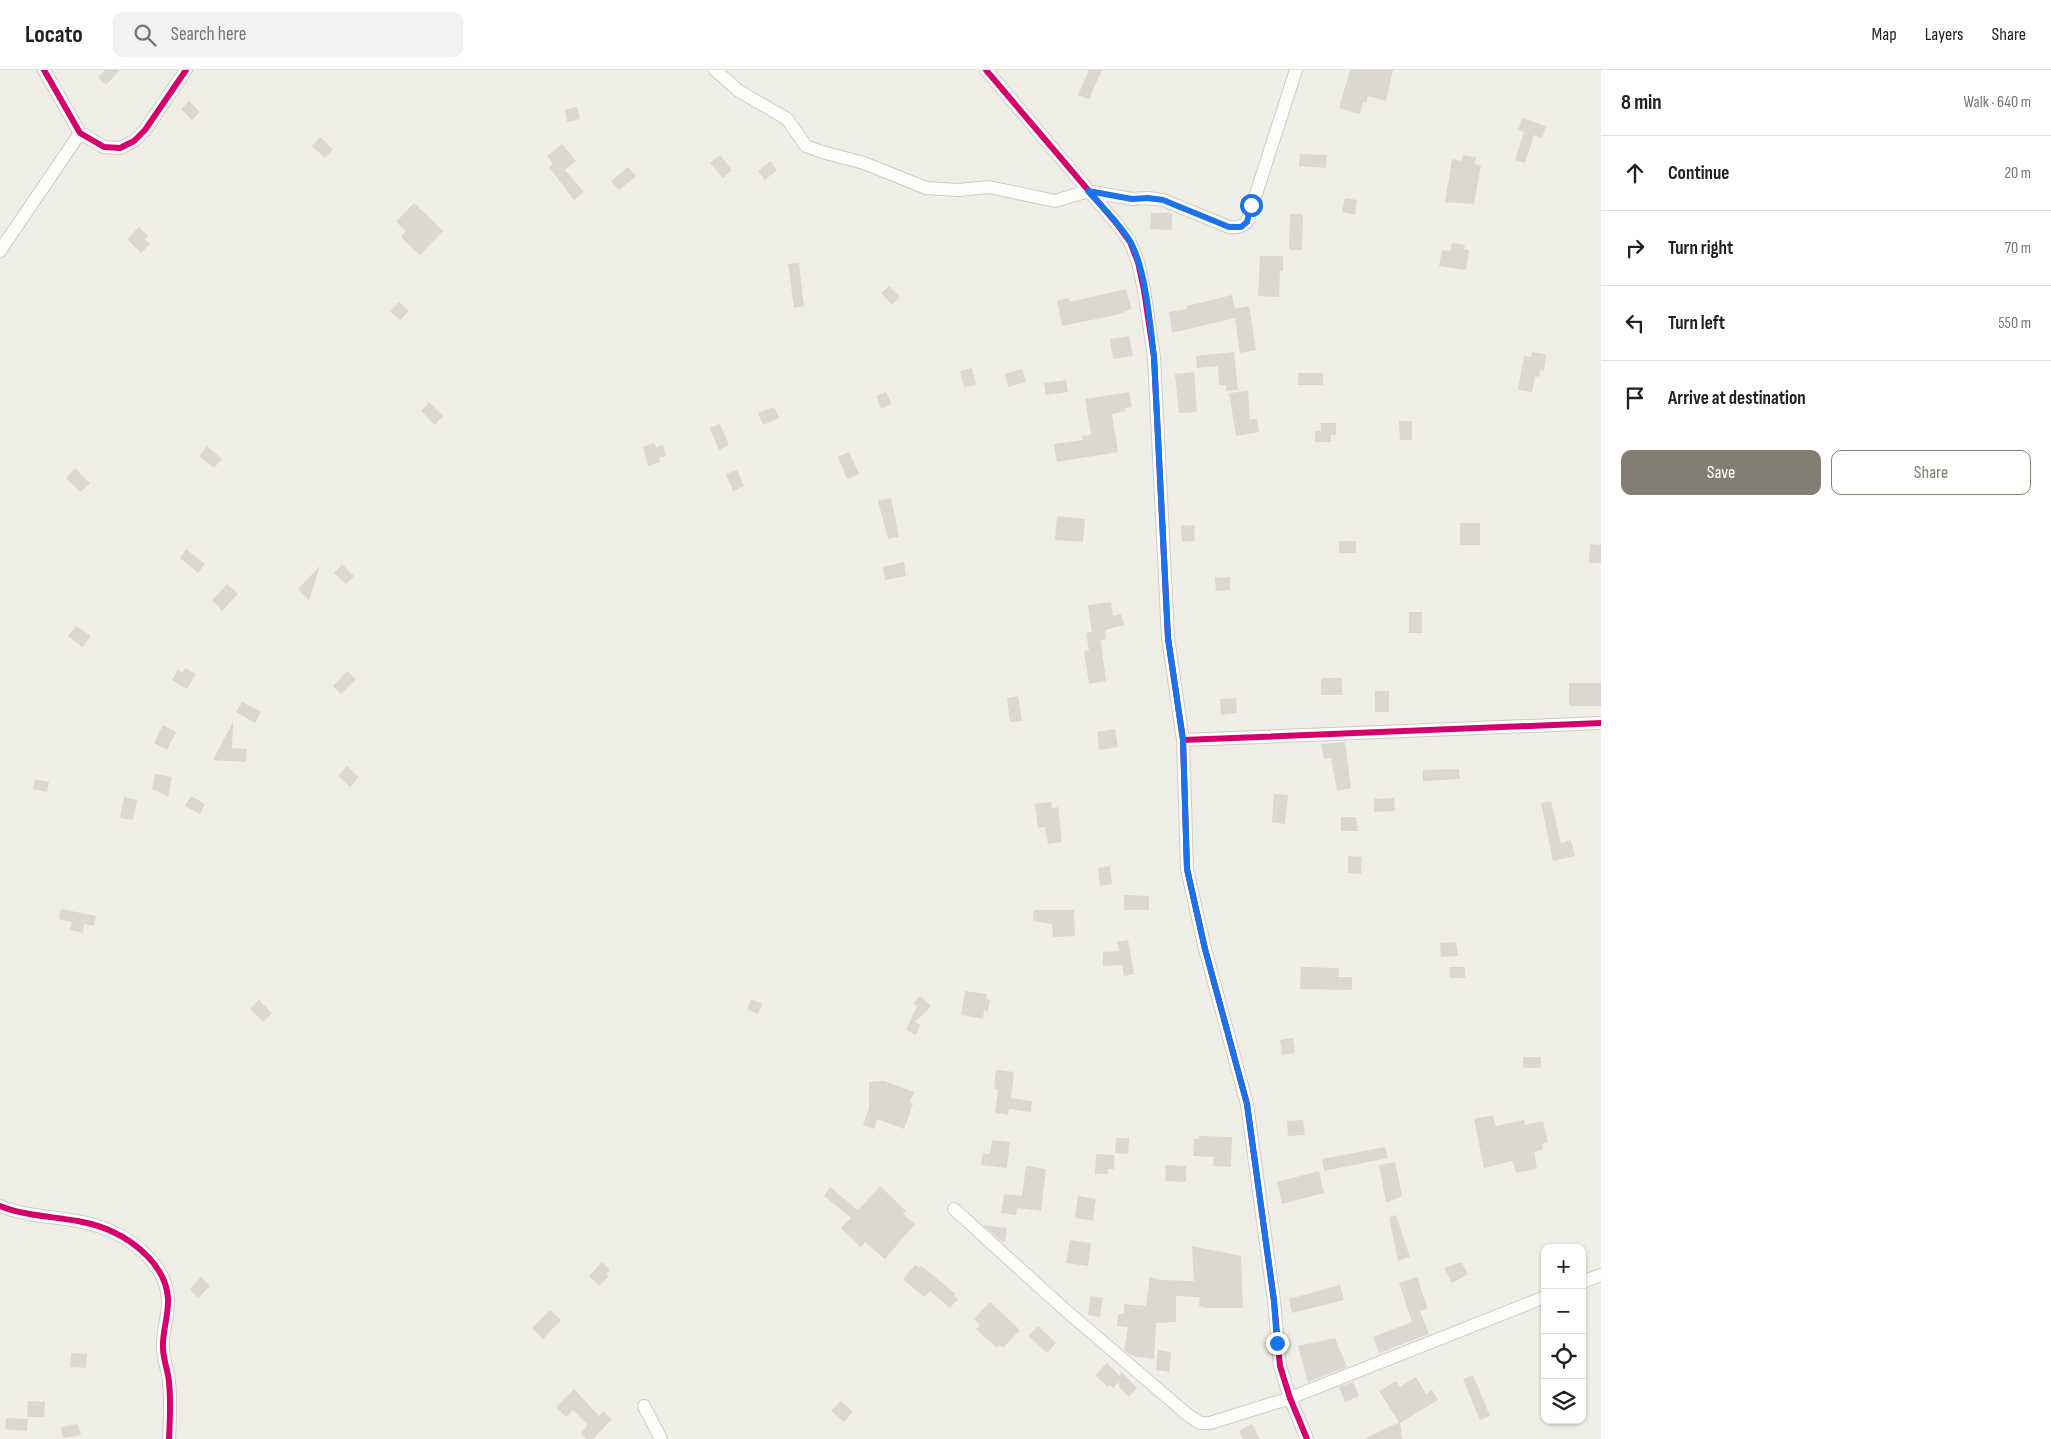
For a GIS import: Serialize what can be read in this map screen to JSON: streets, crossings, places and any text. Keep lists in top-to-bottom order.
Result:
{
  "page": {
    "header": "Locato",
    "search": "Search here",
    "nav": ["Map", "Layers", "Share"],
    "heading": ["8 min", "Walk · 640 m"],
    "list": [
      ["Continue", "20 m"],
      ["Turn right", "70 m"],
      ["Turn left", "550 m"],
      "Arrive at destination"
    ],
    "buttons": ["Save", "Share"],
    "map_buttons": ["+", "−"]
  }
}
